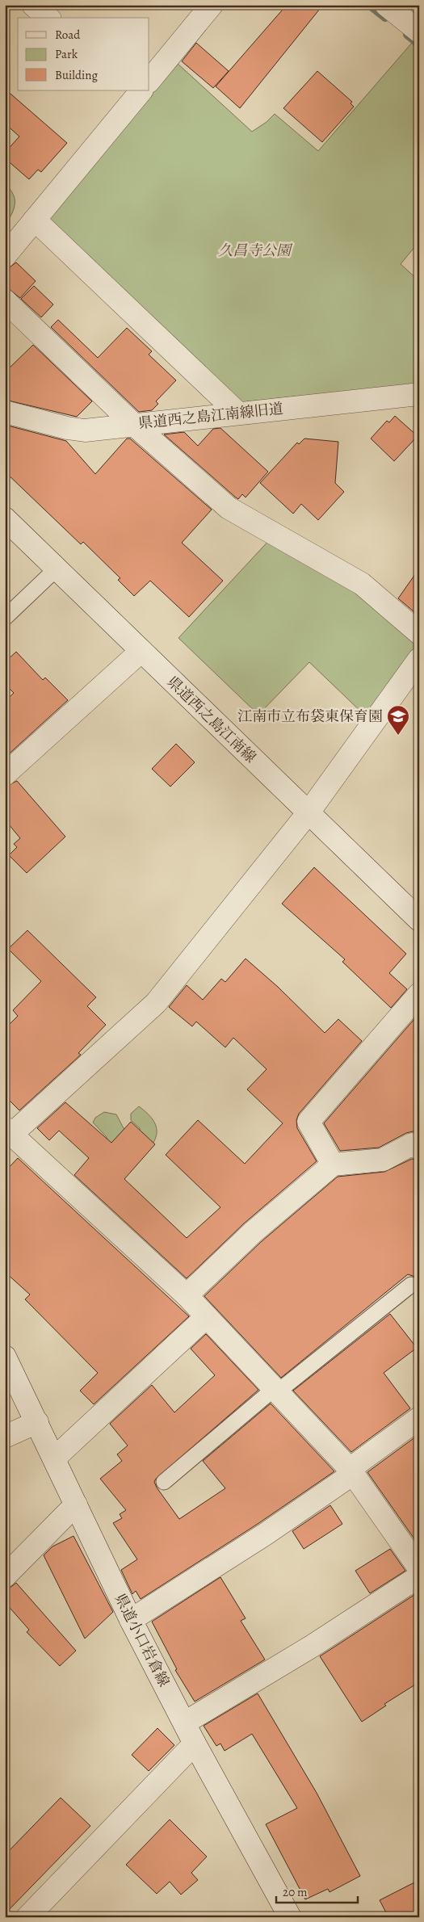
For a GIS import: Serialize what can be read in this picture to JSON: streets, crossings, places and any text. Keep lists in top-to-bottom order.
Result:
{
  "streets": {
    "street": ["県道西之島江南線旧道", "県道西之島江南線", "県道小口岩倉線"]
  },
  "parks": ["久昌寺公園"],
  "places": {
    "school or university": ["江南市立布袋東保育園"]
  },
  "legend": ["Road", "Park", "Building"],
  "scale_bar": "20 m"
}
